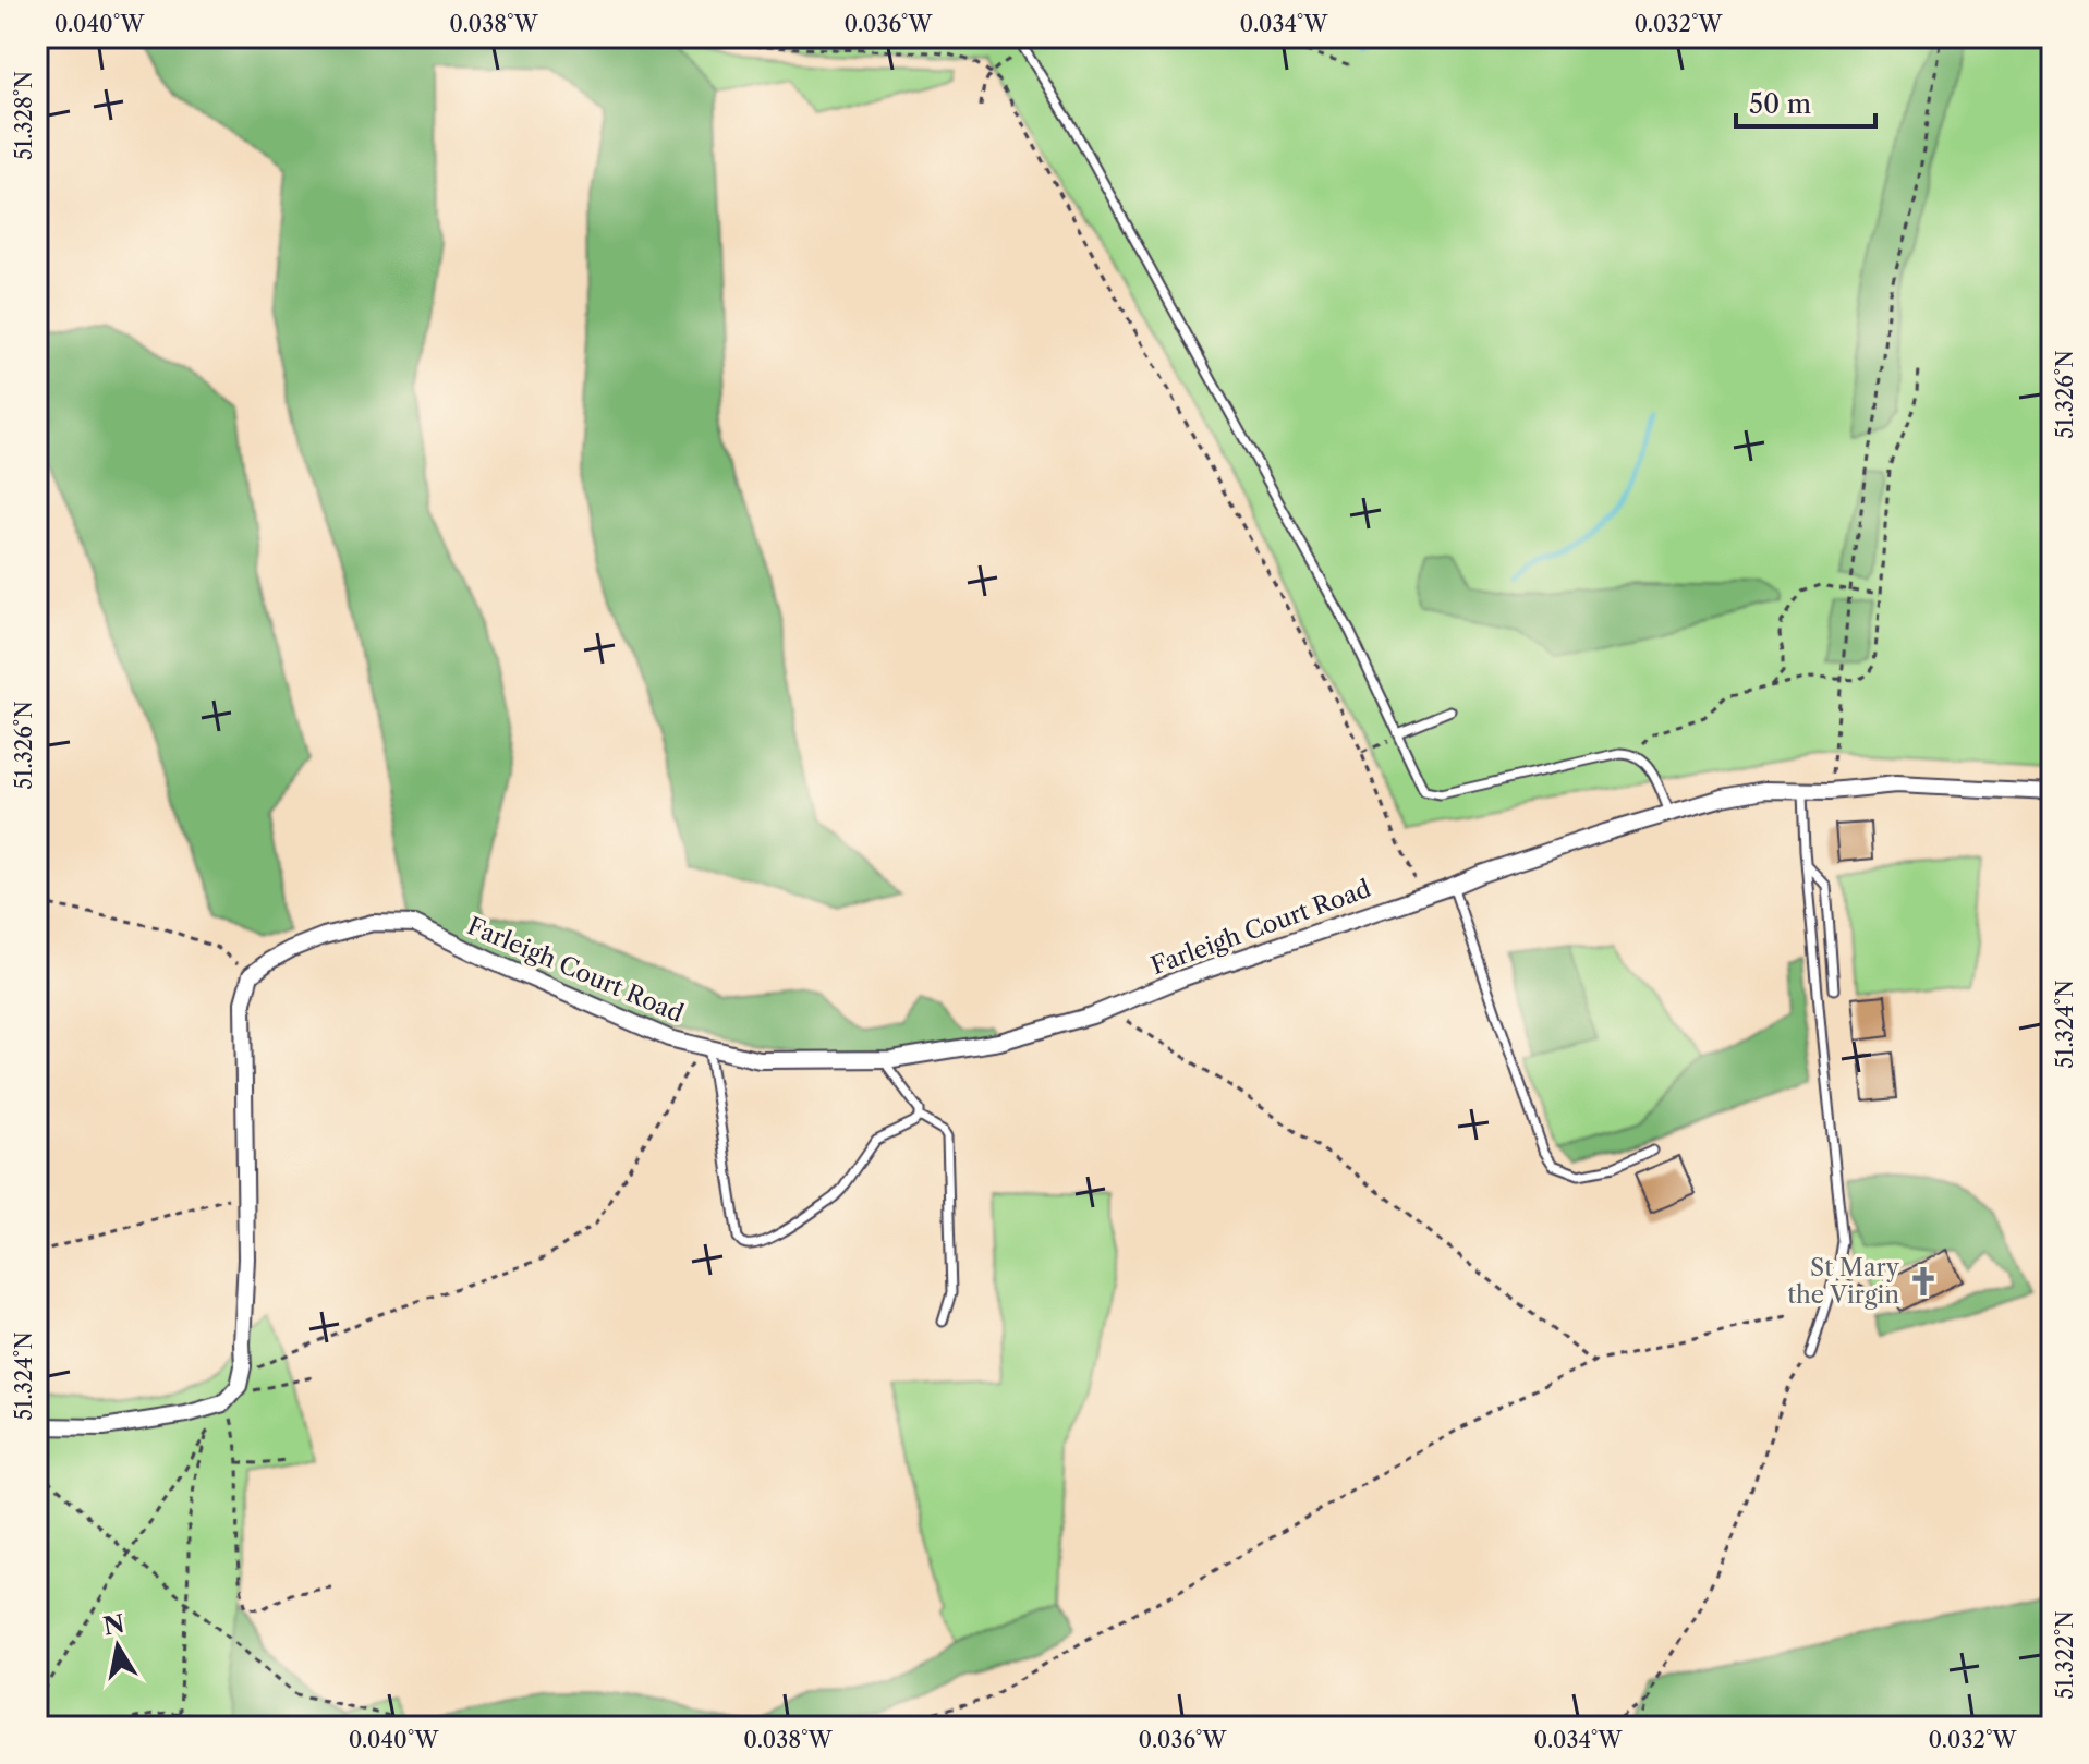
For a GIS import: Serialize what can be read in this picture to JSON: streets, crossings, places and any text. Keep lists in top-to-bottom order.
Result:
{
  "streets": {
    "street": ["Farleigh Court Road"]
  },
  "places": {
    "church": ["St Mary the Virgin"]
  },
  "scale_bar": "50 m",
  "north": "top",
  "coordinates": [
    "0.040°W",
    "0.038°W",
    "0.036°W",
    "0.034°W",
    "0.032°W",
    "51.328°N",
    "51.326°N",
    "51.324°N",
    "51.322°N"
  ]
}
